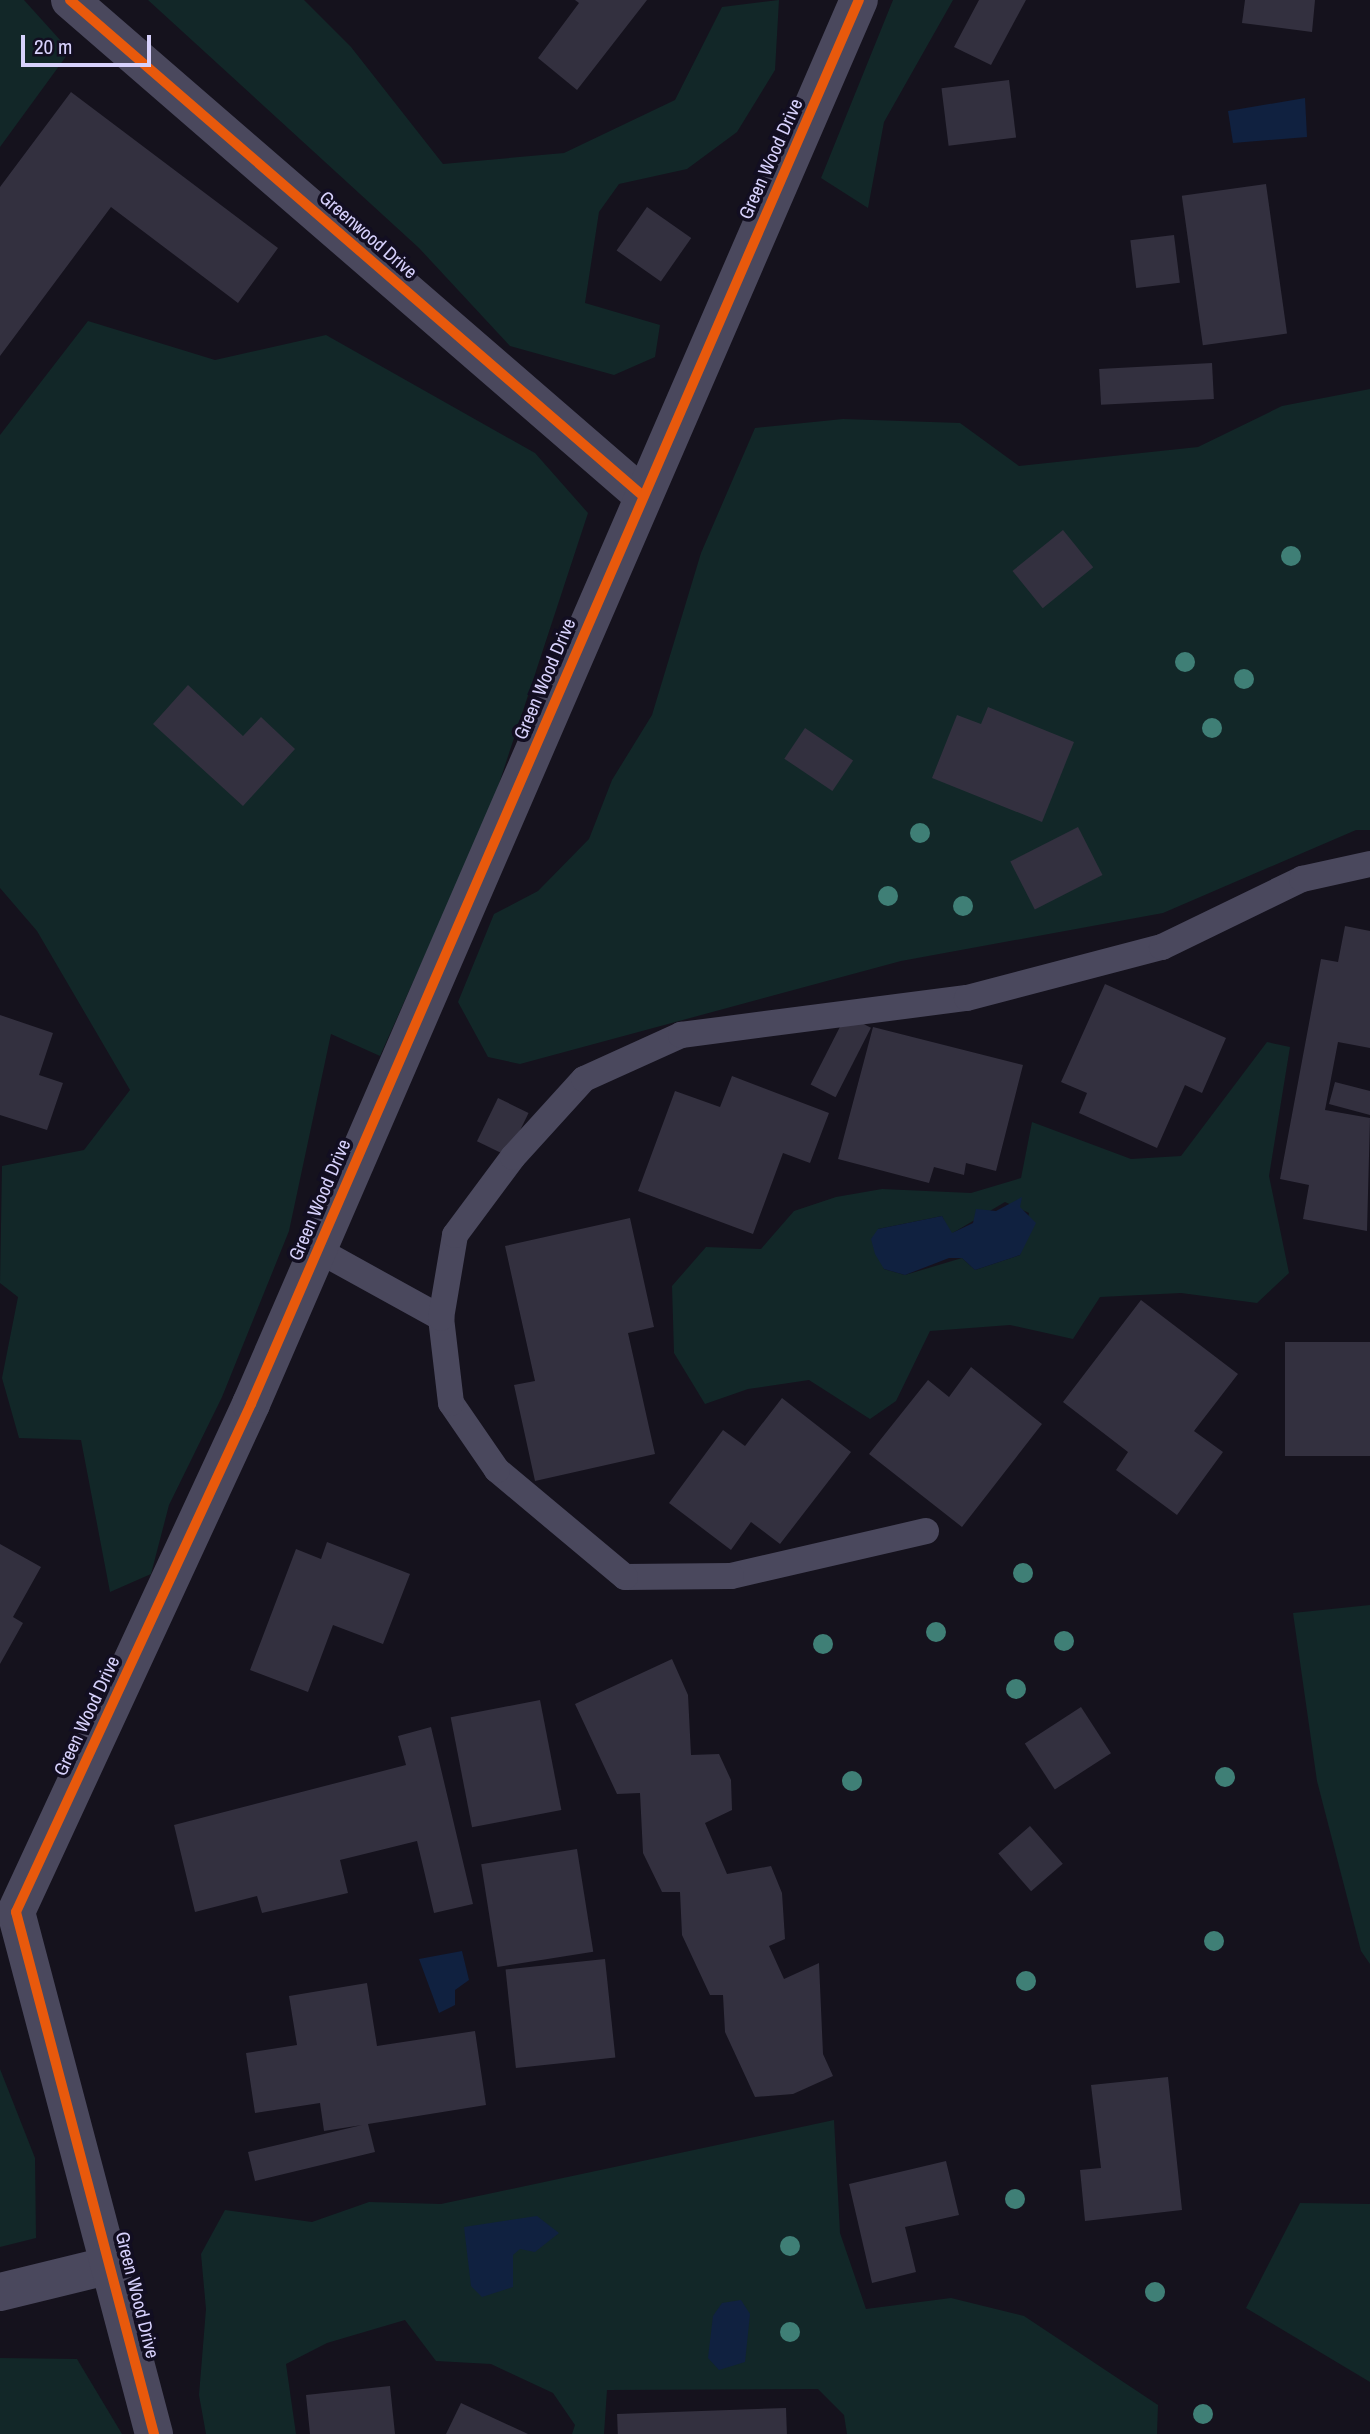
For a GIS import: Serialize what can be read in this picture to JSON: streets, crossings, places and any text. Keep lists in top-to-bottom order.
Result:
{
  "streets": {
    "street": ["Green Wood Drive", "Greenwood Drive"]
  },
  "crossings": [
    ["Green Wood Drive", "Greenwood Drive"]
  ],
  "scale_bar": "20 m"
}
